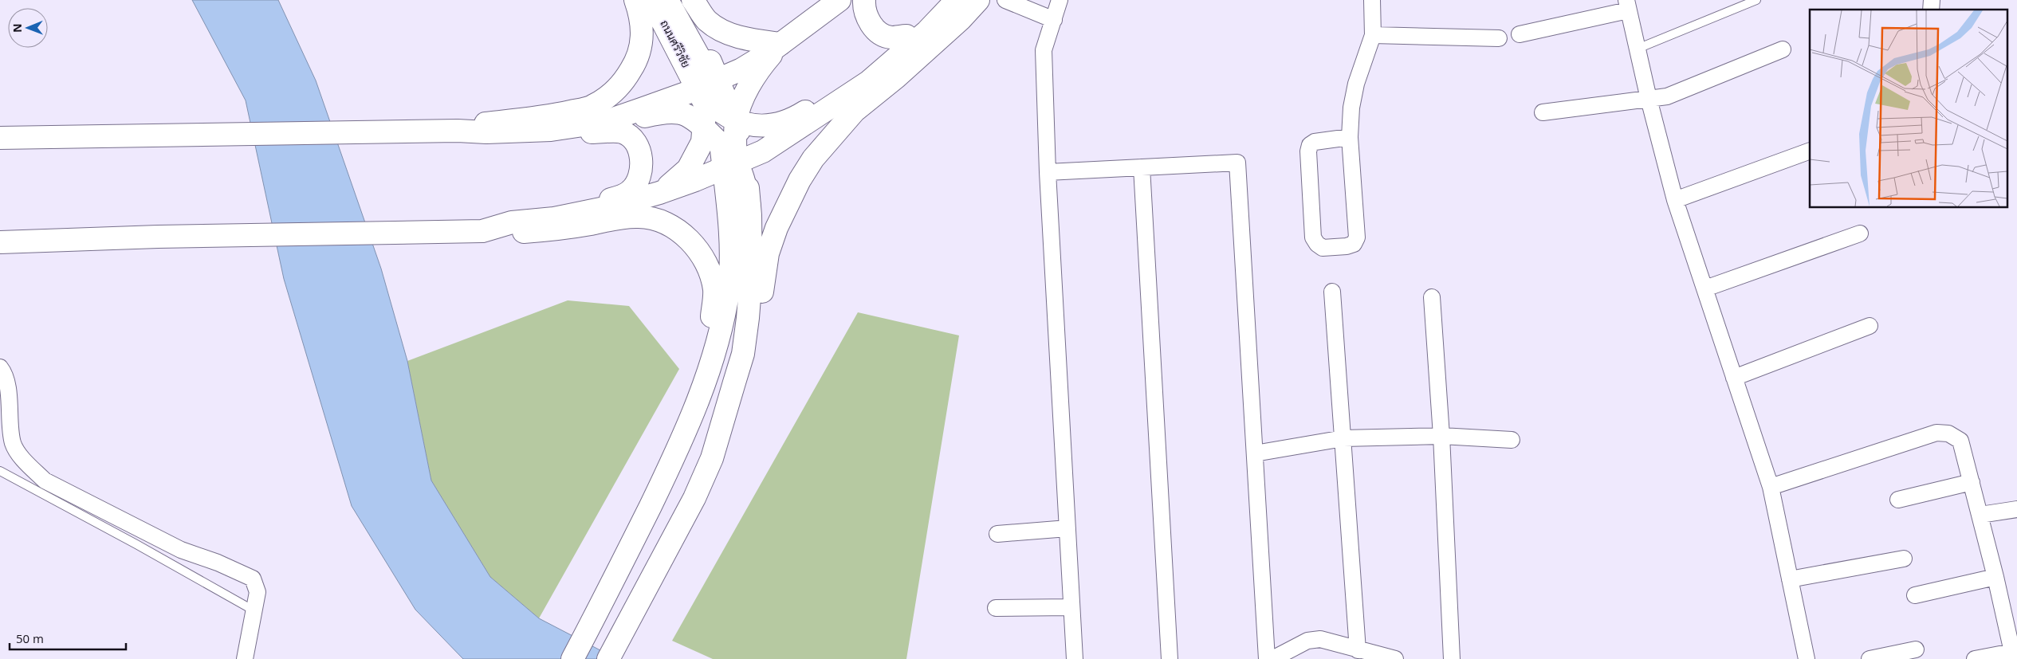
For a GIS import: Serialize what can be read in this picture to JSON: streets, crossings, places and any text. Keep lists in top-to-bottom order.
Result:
{
  "streets": {
    "main road": ["ถนนศรีวิชัย"]
  },
  "scale_bar": "50 m",
  "north": "left"
}
